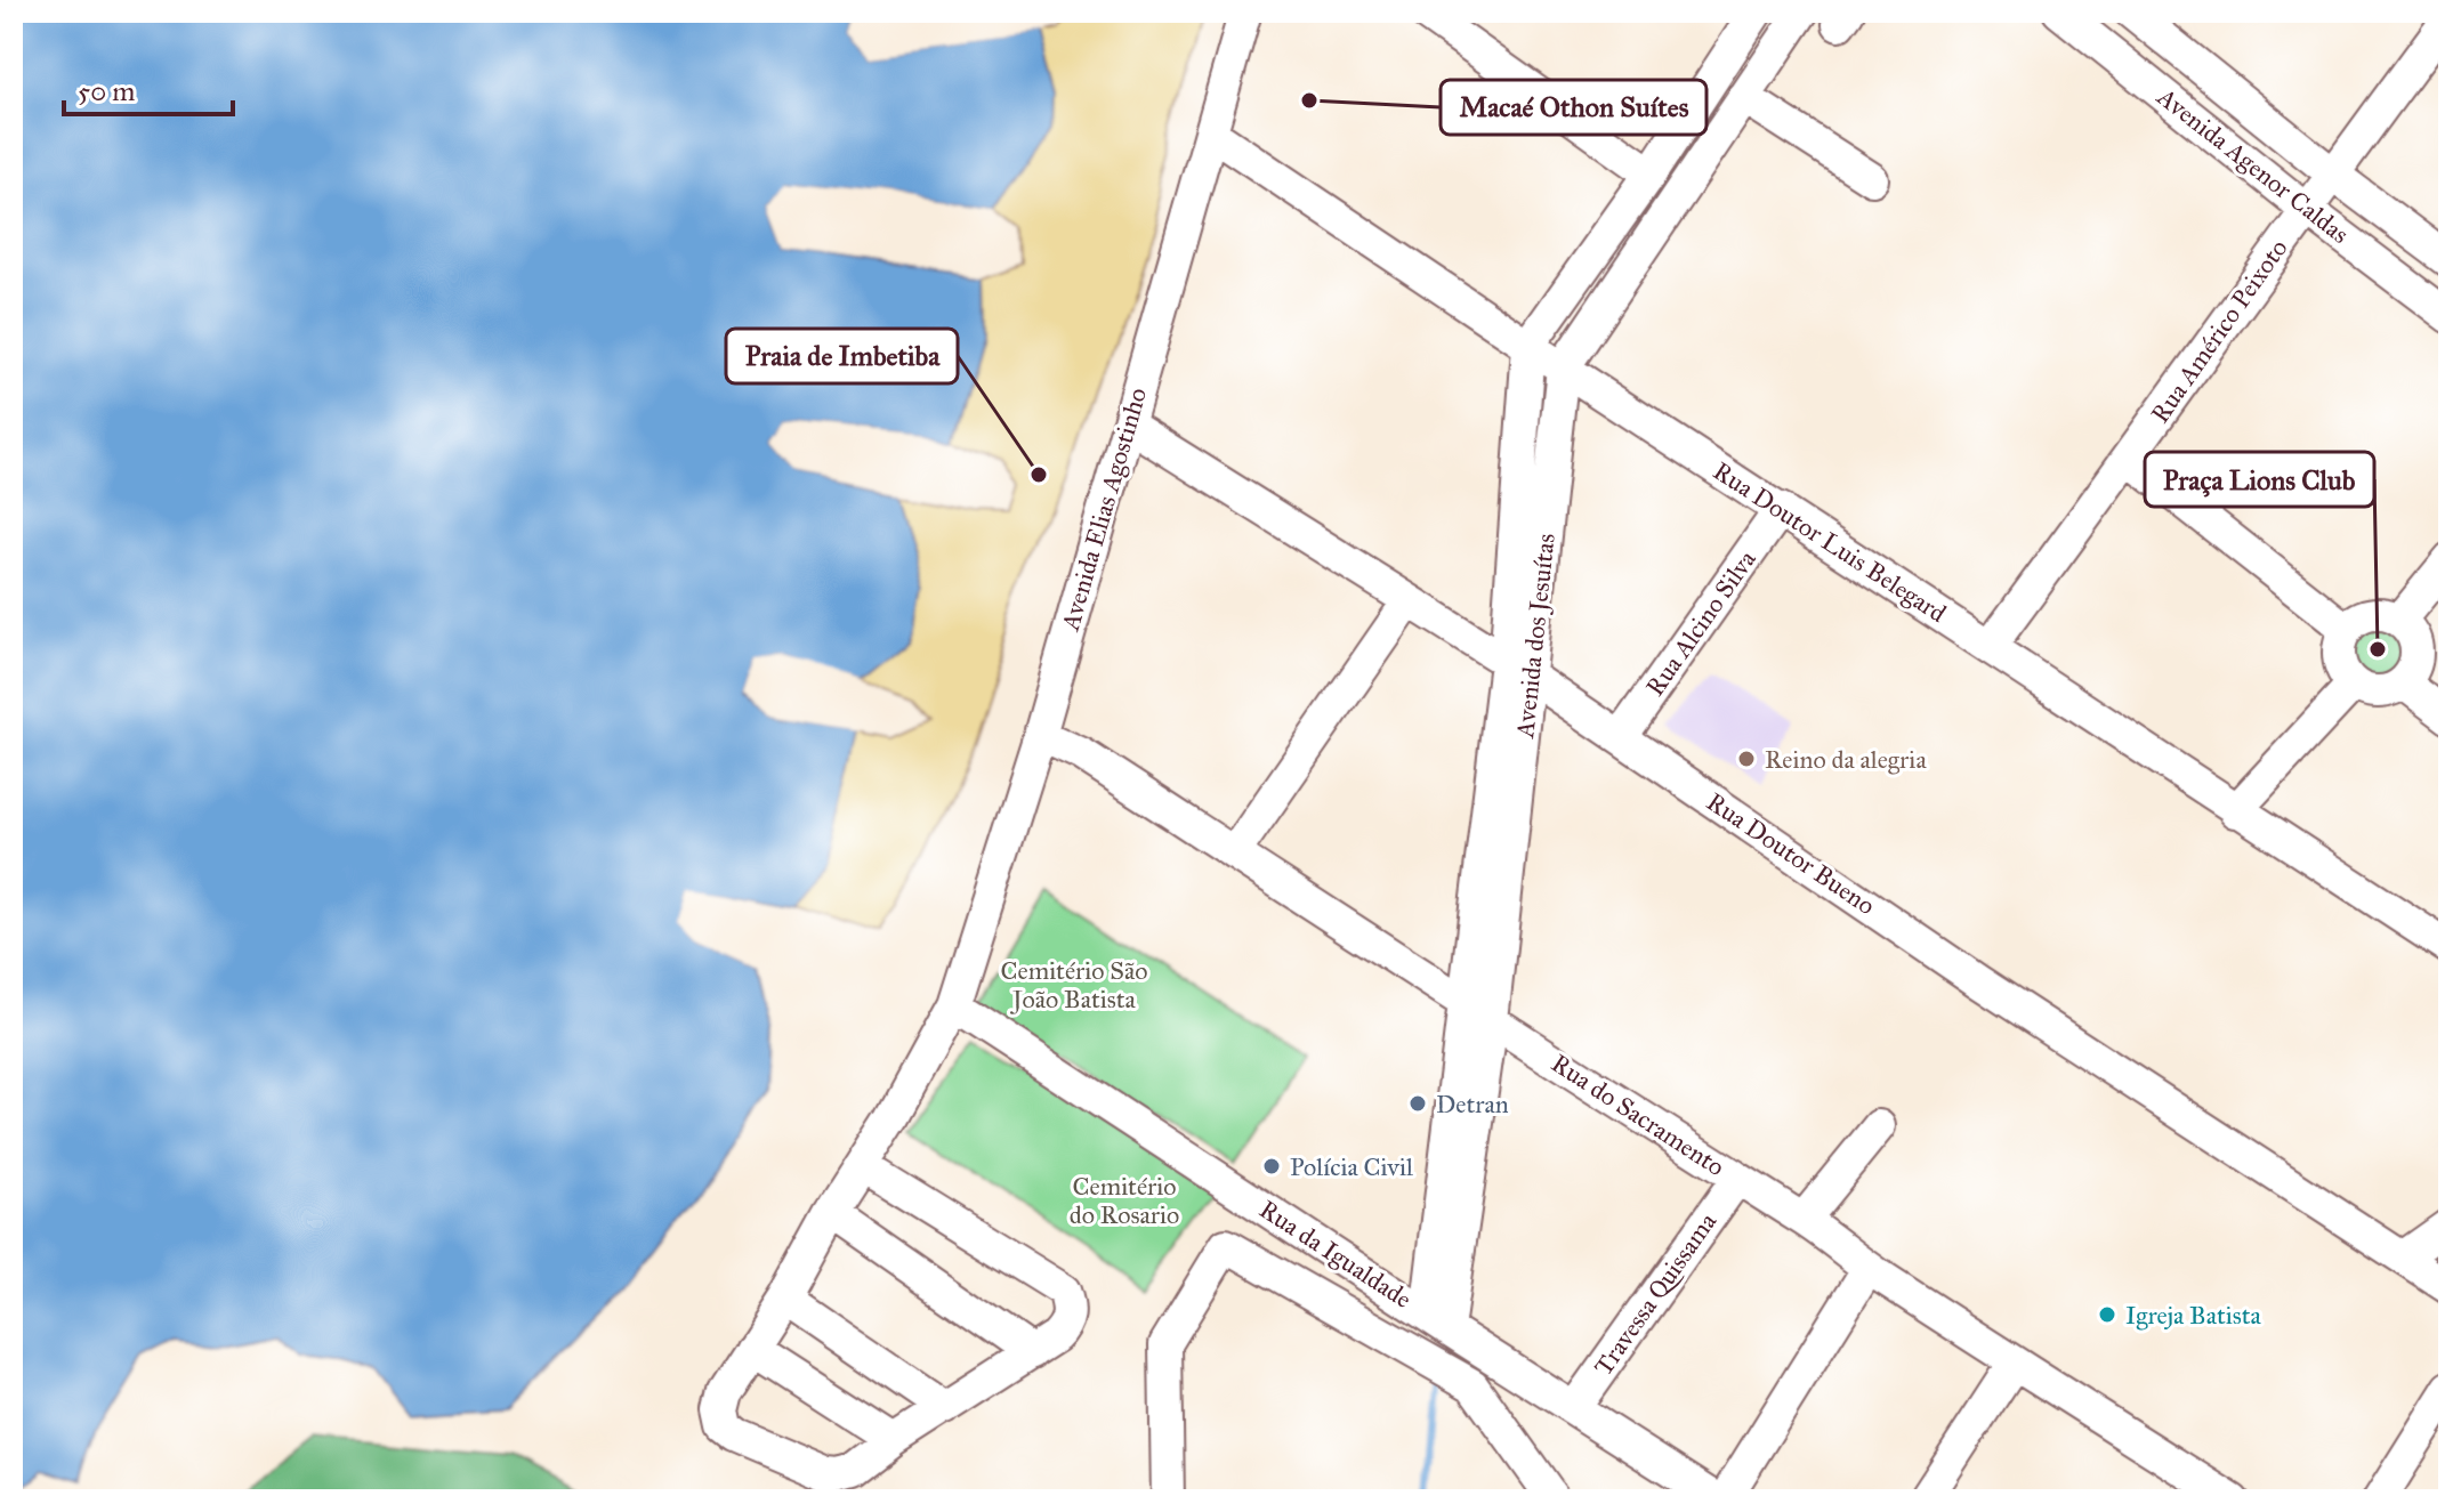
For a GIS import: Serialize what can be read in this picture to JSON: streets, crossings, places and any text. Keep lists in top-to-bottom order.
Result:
{
  "streets": {
    "street": [
      "Avenida Agenor Caldas",
      "Rua Américo Peixoto",
      "Avenida Elias Agostinho",
      "Rua Doutor Luis Belegard",
      "Rua Alcino Silva",
      "Avenida dos Jesuítas",
      "Rua Doutor Bueno",
      "Rua do Sacramento",
      "Rua da Igualdade",
      "Travessa Quissama"
    ]
  },
  "crossings": [
    ["Avenida Agenor Caldas", "Rua Américo Peixoto"],
    ["Rua Américo Peixoto", "Rua Doutor Luis Belegard"],
    ["Avenida Elias Agostinho", "Rua Doutor Luis Belegard"],
    ["Avenida Elias Agostinho", "Rua Doutor Bueno"],
    ["Avenida Elias Agostinho", "Rua do Sacramento"],
    ["Avenida Elias Agostinho", "Rua da Igualdade"],
    ["Rua Doutor Luis Belegard", "Rua Alcino Silva"],
    ["Rua Doutor Luis Belegard", "Avenida dos Jesuítas"],
    ["Rua Alcino Silva", "Rua Doutor Bueno"],
    ["Avenida dos Jesuítas", "Rua Doutor Bueno"],
    ["Avenida dos Jesuítas", "Rua do Sacramento"],
    ["Avenida dos Jesuítas", "Rua da Igualdade"],
    ["Rua do Sacramento", "Travessa Quissama"],
    ["Rua da Igualdade", "Travessa Quissama"]
  ],
  "parks": ["Cemitério São João Batista", "Cemitério do Rosario"],
  "places": [
    "Macaé Othon Suítes",
    "Praia de Imbetiba",
    "Praça Lions Club",
    "Reino da alegria",
    "Detran",
    "Polícia Civil",
    "Igreja Batista"
  ],
  "scale_bar": "50 m"
}
